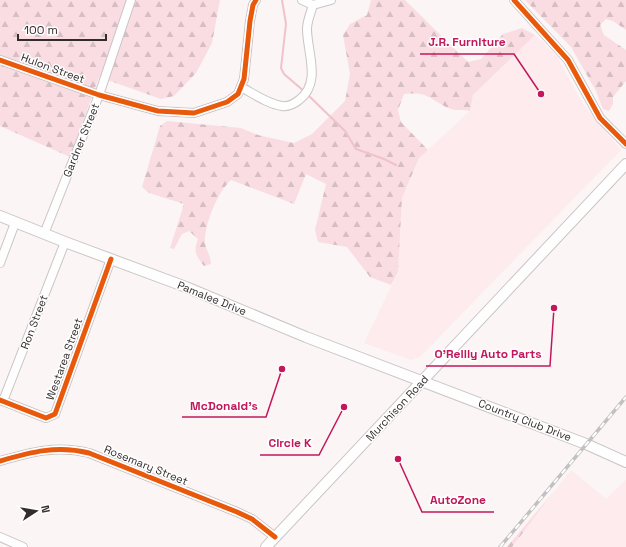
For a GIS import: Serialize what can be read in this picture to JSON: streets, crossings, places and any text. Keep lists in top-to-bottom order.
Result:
{
  "streets": {
    "main road": ["Pamalee Drive", "Murchison Road", "Country Club Drive"],
    "street": [
      "Hulon Street",
      "Gardner Street",
      "Ron Street",
      "Westarea Street",
      "Rosemary Street"
    ]
  },
  "crossings": [
    ["Hulon Street", "Gardner Street"],
    ["Gardner Street", "Pamalee Drive"],
    ["Pamalee Drive", "Ron Street"],
    ["Pamalee Drive", "Westarea Street"],
    ["Pamalee Drive", "Murchison Road"],
    ["Pamalee Drive", "Country Club Drive"],
    ["Ron Street", "Westarea Street"],
    ["Murchison Road", "Country Club Drive"],
    ["Murchison Road", "Rosemary Street"]
  ],
  "places": [
    "J.R. Furniture",
    "O'Reilly Auto Parts",
    "McDonald's",
    "Circle K",
    "AutoZone"
  ],
  "scale_bar": "100 m",
  "north": "right"
}
